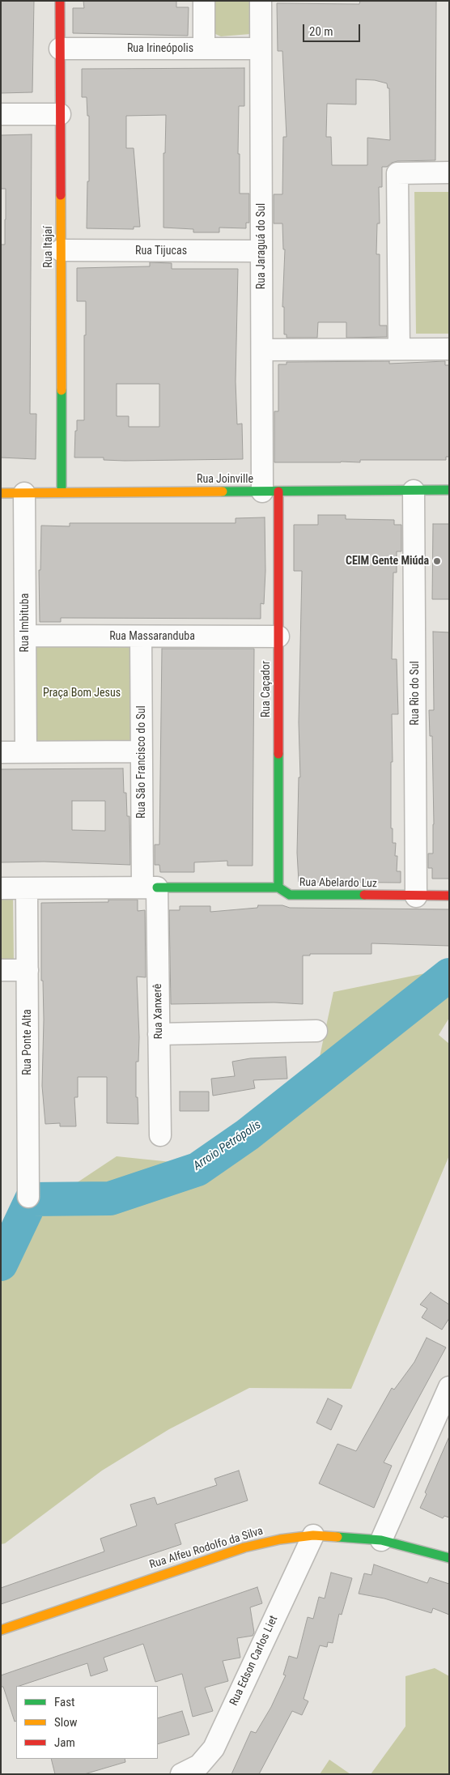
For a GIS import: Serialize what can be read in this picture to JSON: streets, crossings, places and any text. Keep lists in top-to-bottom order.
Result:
{
  "streets": {
    "street": [
      "Rua Irineópolis",
      "Rua Jaraguá do Sul",
      "Rua Itajaí",
      "Rua Tijucas",
      "Rua Joinville",
      "Rua Imbituba",
      "Rua Massaranduba",
      "Rua Caçador",
      "Rua Rio do Sul",
      "Rua São Francisco do Sul",
      "Rua Abelardo Luz",
      "Rua Xanxerê",
      "Rua Ponte Alta",
      "Rua Alfeu Rodolfo da Silva",
      "Rua Edson Carlos Liet"
    ]
  },
  "crossings": [
    ["Rua Irineópolis", "Rua Jaraguá do Sul"],
    ["Rua Irineópolis", "Rua Itajaí"],
    ["Rua Jaraguá do Sul", "Rua Tijucas"],
    ["Rua Jaraguá do Sul", "Rua Joinville"],
    ["Rua Jaraguá do Sul", "Rua Caçador"],
    ["Rua Itajaí", "Rua Tijucas"],
    ["Rua Itajaí", "Rua Joinville"],
    ["Rua Joinville", "Rua Imbituba"],
    ["Rua Joinville", "Rua Caçador"],
    ["Rua Joinville", "Rua Rio do Sul"],
    ["Rua Imbituba", "Rua Massaranduba"],
    ["Rua Massaranduba", "Rua Caçador"],
    ["Rua Massaranduba", "Rua São Francisco do Sul"],
    ["Rua Caçador", "Rua Abelardo Luz"],
    ["Rua Rio do Sul", "Rua Abelardo Luz"],
    ["Rua São Francisco do Sul", "Rua Abelardo Luz"],
    ["Rua São Francisco do Sul", "Rua Xanxerê"],
    ["Rua Abelardo Luz", "Rua Xanxerê"],
    ["Rua Alfeu Rodolfo da Silva", "Rua Edson Carlos Liet"]
  ],
  "water": ["Arroio Petrópolis"],
  "parks": ["Praça Bom Jesus"],
  "places": ["CEIM Gente Miúda"],
  "legend": ["Fast", "Slow", "Jam"],
  "scale_bar": "20 m"
}
